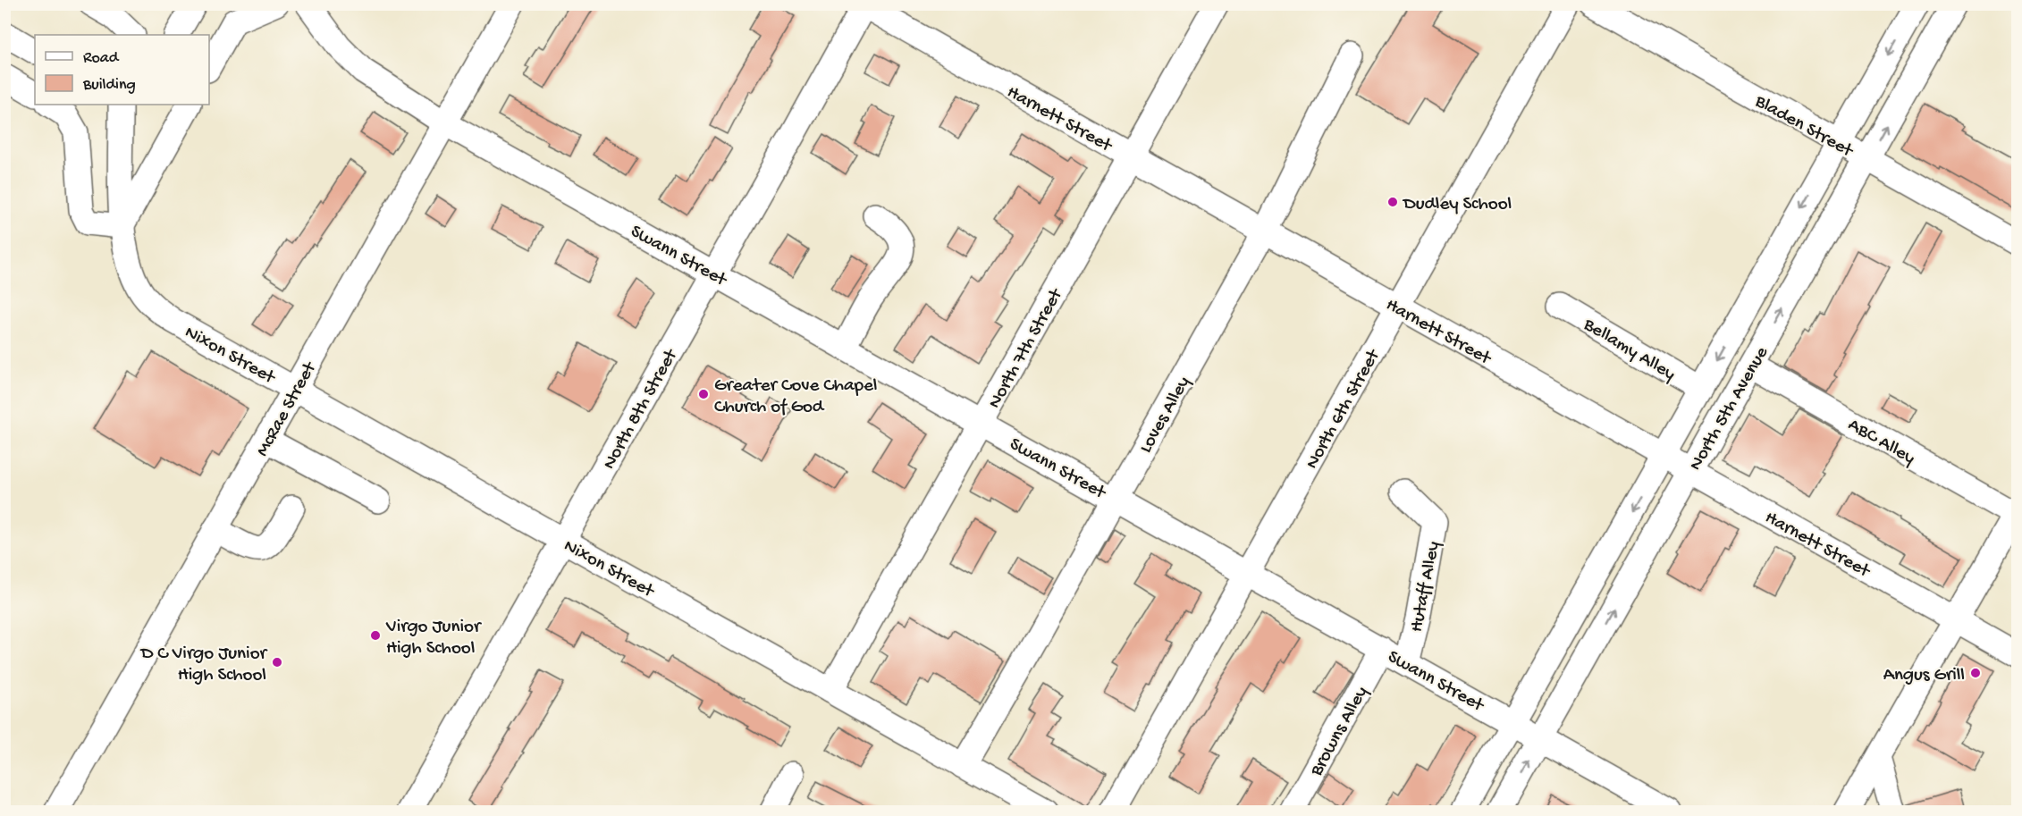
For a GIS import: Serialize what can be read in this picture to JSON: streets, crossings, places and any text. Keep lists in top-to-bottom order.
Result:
{
  "streets": {
    "street": [
      "Harnett Street",
      "Bladen Street",
      "Swann Street",
      "North 7th Street",
      "Bellamy Alley",
      "Nixon Street",
      "North 5th Avenue",
      "McRae Street",
      "North 8th Street",
      "North 6th Street",
      "Loves Alley",
      "ABC Alley",
      "Hutaff Alley",
      "Browns Alley"
    ]
  },
  "crossings": [
    ["Harnett Street", "North 7th Street"],
    ["Harnett Street", "North 5th Avenue"],
    ["Harnett Street", "North 8th Street"],
    ["Harnett Street", "North 6th Street"],
    ["Harnett Street", "Loves Alley"],
    ["Bladen Street", "North 5th Avenue"],
    ["Swann Street", "North 7th Street"],
    ["Swann Street", "North 5th Avenue"],
    ["Swann Street", "McRae Street"],
    ["Swann Street", "North 8th Street"],
    ["Swann Street", "North 6th Street"],
    ["Swann Street", "Loves Alley"],
    ["Swann Street", "Hutaff Alley"],
    ["Swann Street", "Browns Alley"],
    ["North 7th Street", "Nixon Street"],
    ["Bellamy Alley", "North 5th Avenue"],
    ["Nixon Street", "McRae Street"],
    ["Nixon Street", "North 8th Street"],
    ["Nixon Street", "Loves Alley"],
    ["North 5th Avenue", "ABC Alley"]
  ],
  "places": [
    "Dudley School",
    "Greater Cove Chapel Church of God",
    "Virgo Junior High School",
    "D C Virgo Junior High School",
    "Angus Grill"
  ],
  "legend": ["Road", "Building"]
}
